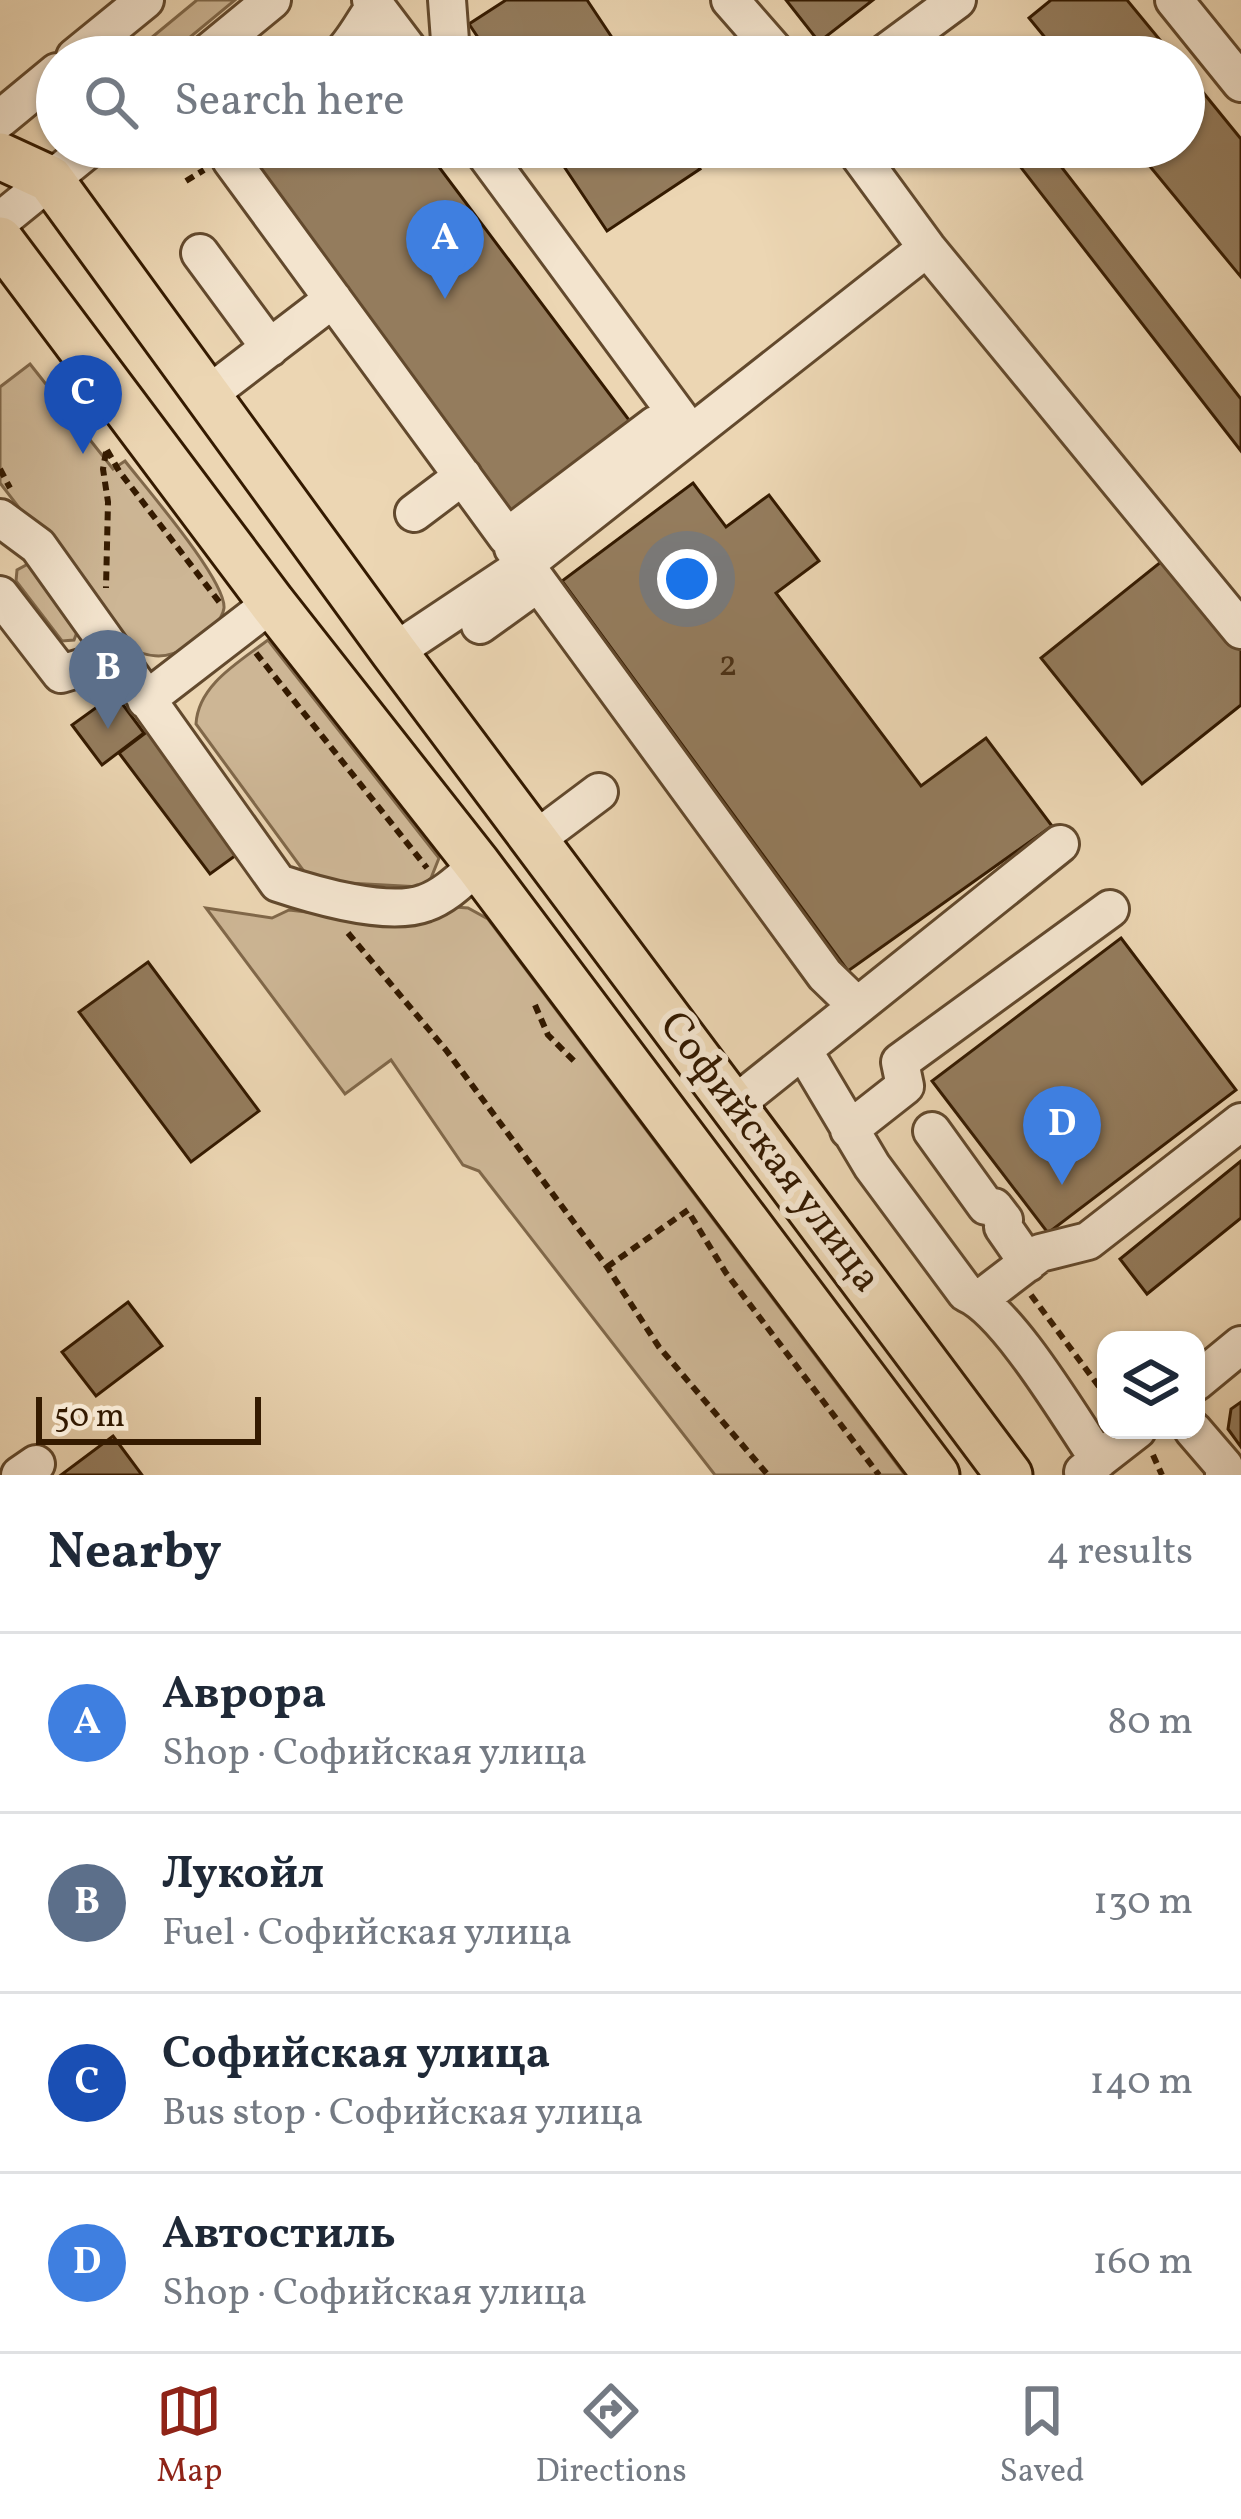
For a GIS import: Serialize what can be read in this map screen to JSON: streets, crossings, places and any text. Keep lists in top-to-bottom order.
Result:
{
  "streets": {
    "main road": ["Софийская улица"]
  },
  "house_numbers": ["2"],
  "scale_bar": "50 m",
  "page": {
    "search": "Search here",
    "pins": [
      "A",
      "C",
      "B",
      "D"
    ],
    "scale": "50 m",
    "heading": ["Nearby", "4 results"],
    "list": [
      {
        "mark": "A",
        "name": "Аврора",
        "note": "Shop · Софийская улица",
        "value": "80 m"
      },
      {
        "mark": "B",
        "name": "Лукойл",
        "note": "Fuel · Софийская улица",
        "value": "130 m"
      },
      {
        "mark": "C",
        "name": "Софийская улица",
        "note": "Bus stop · Софийская улица",
        "value": "140 m"
      },
      {
        "mark": "D",
        "name": "Автостиль",
        "note": "Shop · Софийская улица",
        "value": "160 m"
      }
    ],
    "nav": ["Map", "Directions", "Saved"]
  }
}
